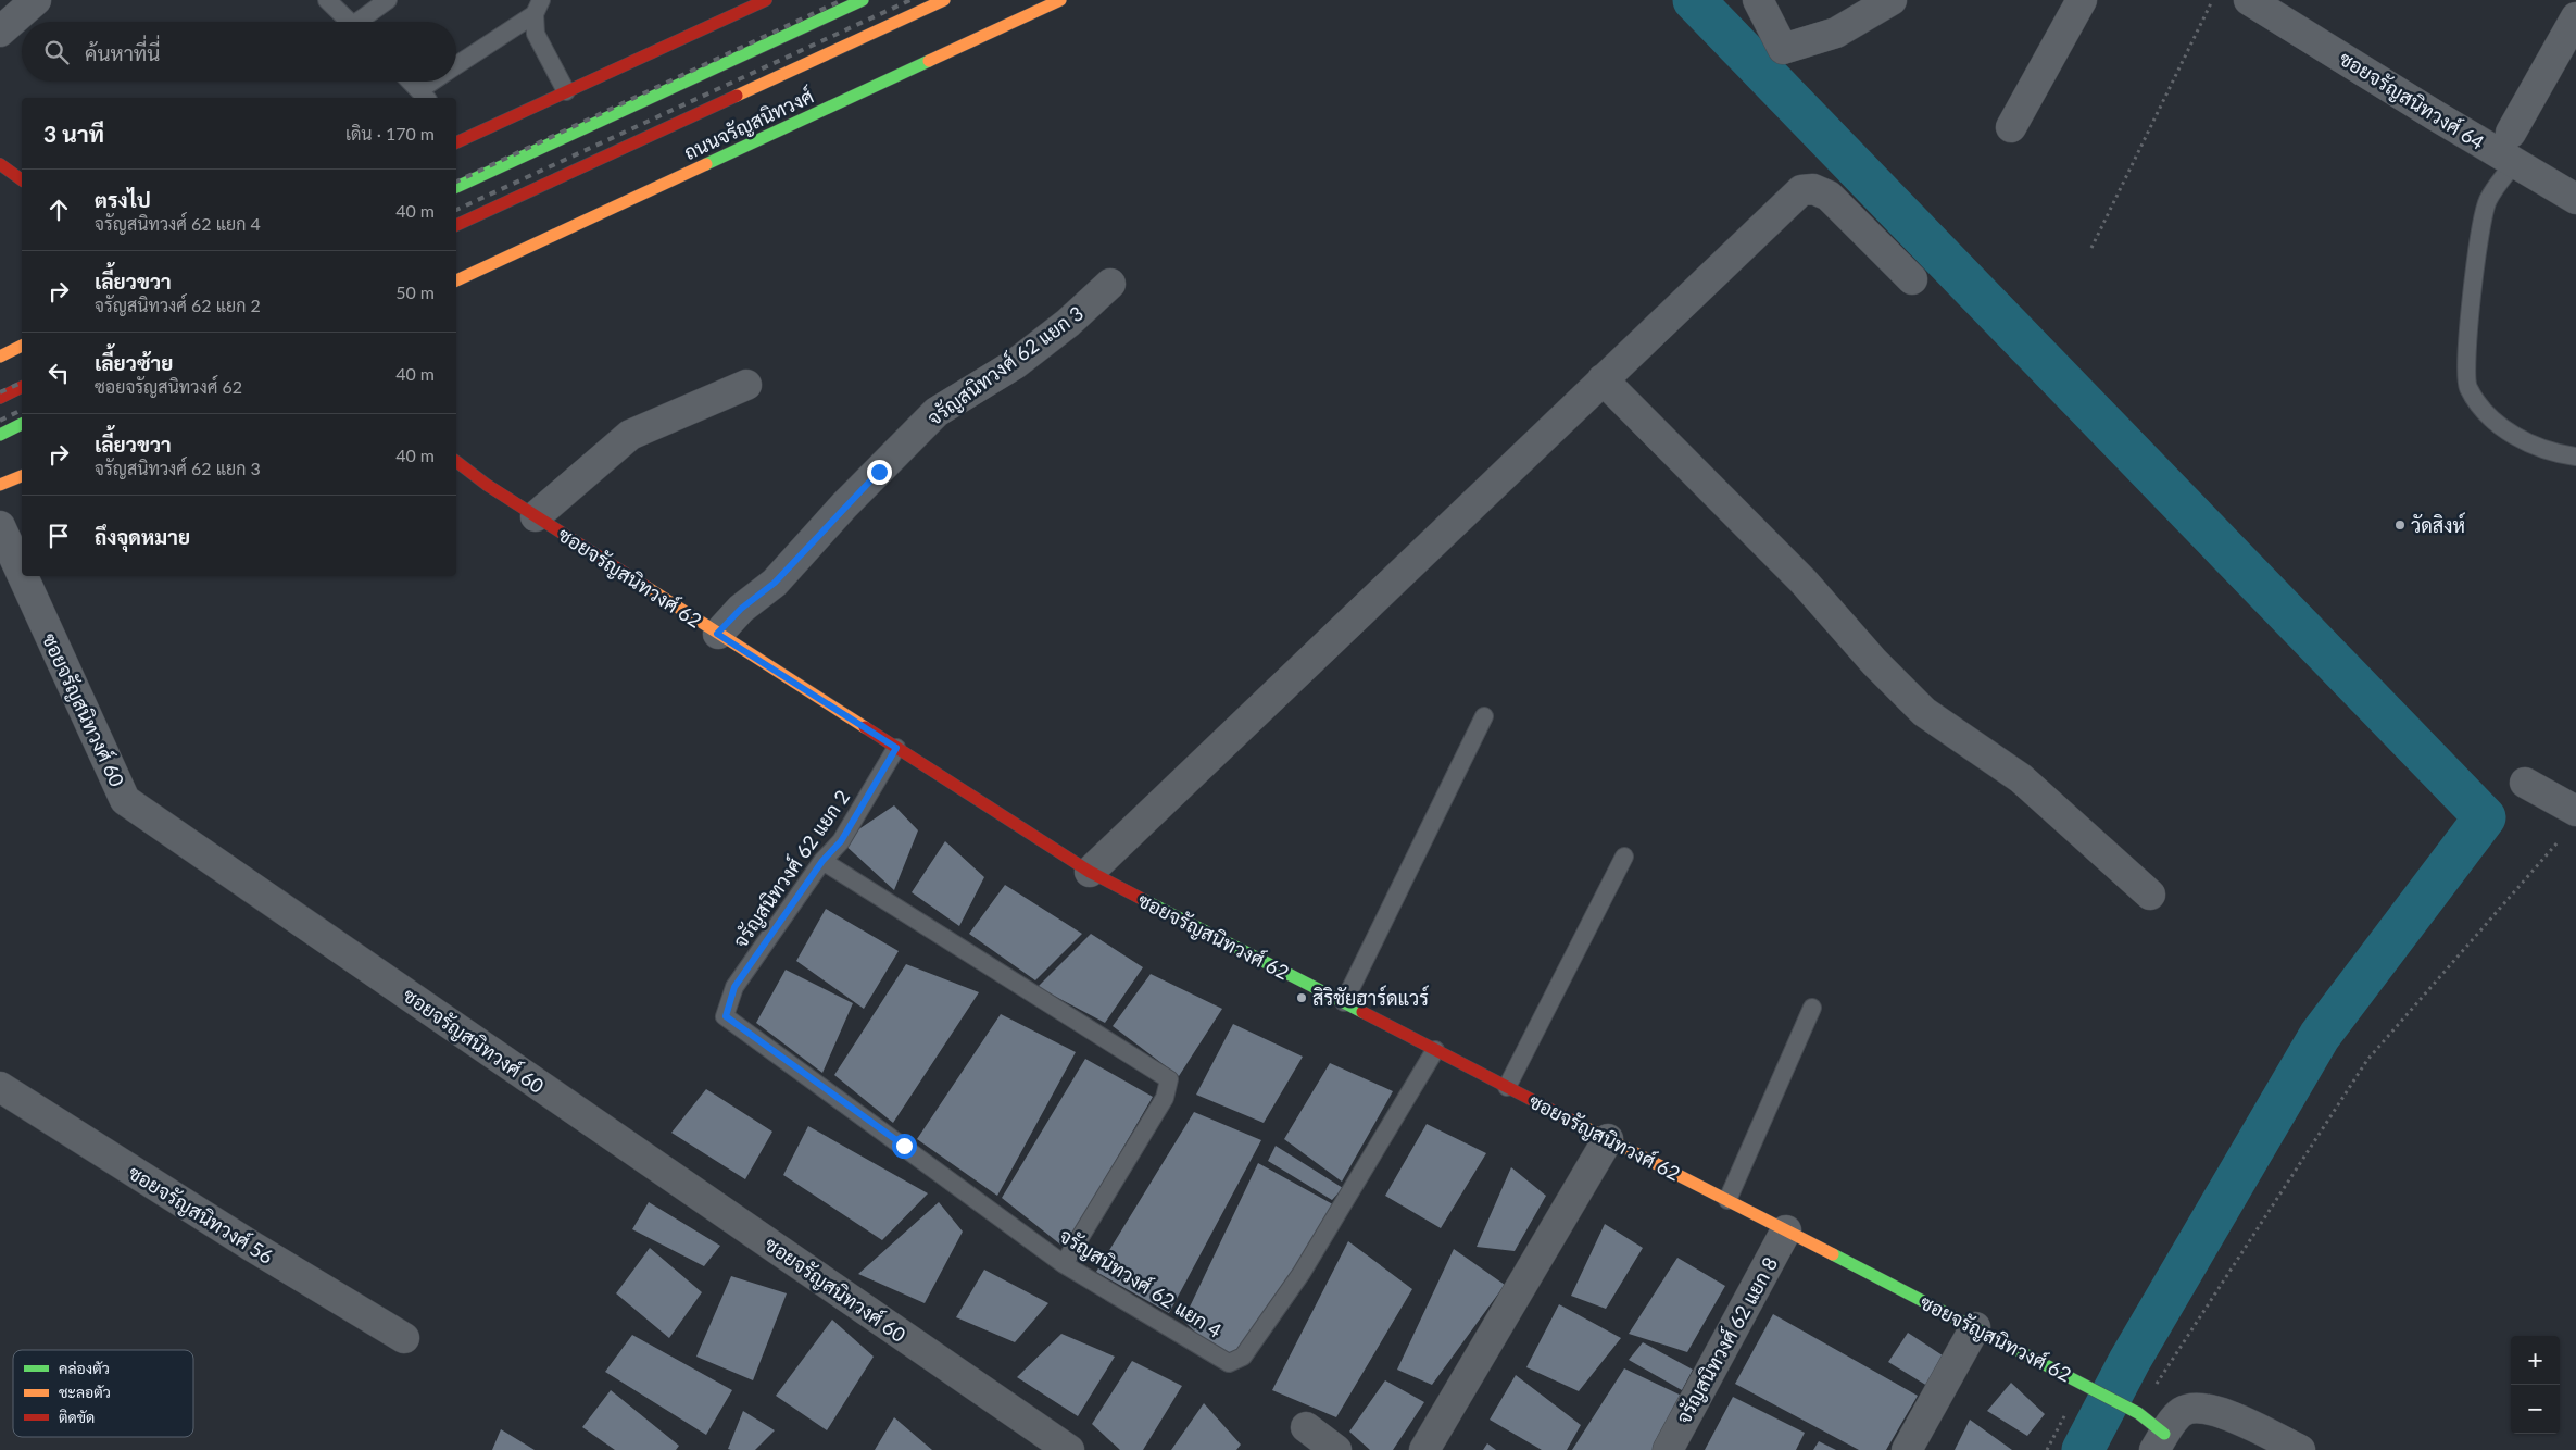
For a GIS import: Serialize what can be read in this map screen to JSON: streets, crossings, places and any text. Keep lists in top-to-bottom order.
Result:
{
  "streets": {
    "main road": ["ถนนจรัญสนิทวงศ์", "ซอยจรัญสนิทวงศ์ 62"],
    "street": [
      "ซอยจรัญสนิทวงศ์ 64",
      "จรัญสนิทวงศ์ 62 แยก 3",
      "ซอยจรัญสนิทวงศ์ 60",
      "ซอยจรัญสนิทวงศ์ 56",
      "จรัญสนิทวงศ์ 62 แยก 8"
    ],
    "lane": ["จรัญสนิทวงศ์ 62 แยก 2", "จรัญสนิทวงศ์ 62 แยก 4"]
  },
  "crossings": [
    ["จรัญสนิทวงศ์ 62 แยก 3", "ซอยจรัญสนิทวงศ์ 62"],
    ["ซอยจรัญสนิทวงศ์ 62", "จรัญสนิทวงศ์ 62 แยก 2"],
    ["ซอยจรัญสนิทวงศ์ 62", "จรัญสนิทวงศ์ 62 แยก 4"],
    ["ซอยจรัญสนิทวงศ์ 62", "จรัญสนิทวงศ์ 62 แยก 8"],
    ["จรัญสนิทวงศ์ 62 แยก 2", "จรัญสนิทวงศ์ 62 แยก 4"]
  ],
  "places": ["วัดสิงห์", "สิริชัยฮาร์ดแวร์"],
  "legend": ["คล่องตัว", "ชะลอตัว", "ติดขัด"],
  "page": {
    "search": "ค้นหาที่นี่",
    "heading": ["3 นาที", "เดิน · 170 m"],
    "list": [
      ["ตรงไป", "จรัญสนิทวงศ์ 62 แยก 4", "40 m"],
      ["เลี้ยวขวา", "จรัญสนิทวงศ์ 62 แยก 2", "50 m"],
      ["เลี้ยวซ้าย", "ซอยจรัญสนิทวงศ์ 62", "40 m"],
      ["เลี้ยวขวา", "จรัญสนิทวงศ์ 62 แยก 3", "40 m"],
      "ถึงจุดหมาย"
    ],
    "map_buttons": ["+", "−"]
  }
}
